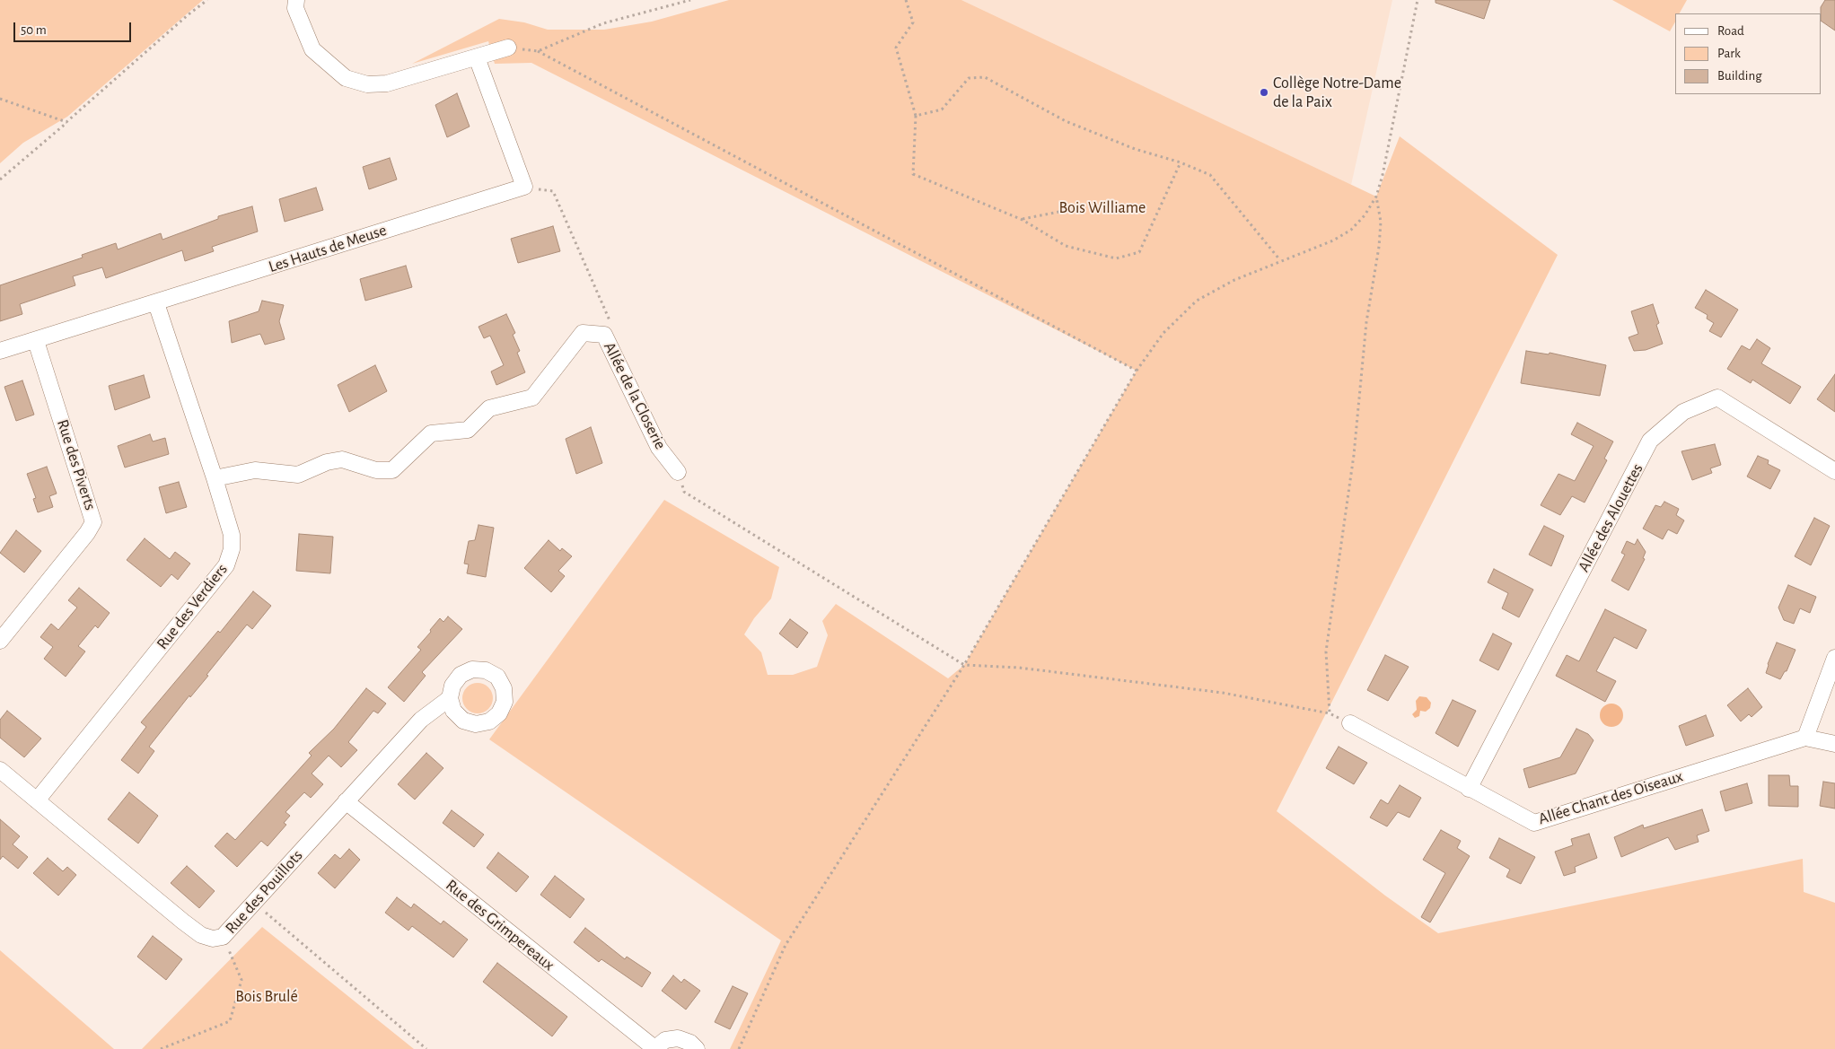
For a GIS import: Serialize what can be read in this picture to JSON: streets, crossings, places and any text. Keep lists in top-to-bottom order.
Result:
{
  "streets": {
    "street": [
      "Les Hauts de Meuse",
      "Allée de la Closerie",
      "Rue des Piverts",
      "Allée des Alouettes",
      "Rue des Verdiers",
      "Allée Chant des Oiseaux",
      "Rue des Pouillots",
      "Rue des Grimpereaux"
    ]
  },
  "crossings": [
    ["Les Hauts de Meuse", "Rue des Piverts"],
    ["Les Hauts de Meuse", "Rue des Verdiers"],
    ["Allée de la Closerie", "Rue des Verdiers"],
    ["Allée des Alouettes", "Allée Chant des Oiseaux"],
    ["Rue des Verdiers", "Rue des Pouillots"],
    ["Rue des Pouillots", "Rue des Grimpereaux"]
  ],
  "parks": ["Bois Williame", "Bois Brulé"],
  "places": ["Collège Notre-Dame de la Paix"],
  "legend": ["Road", "Park", "Building"],
  "scale_bar": "50 m"
}
